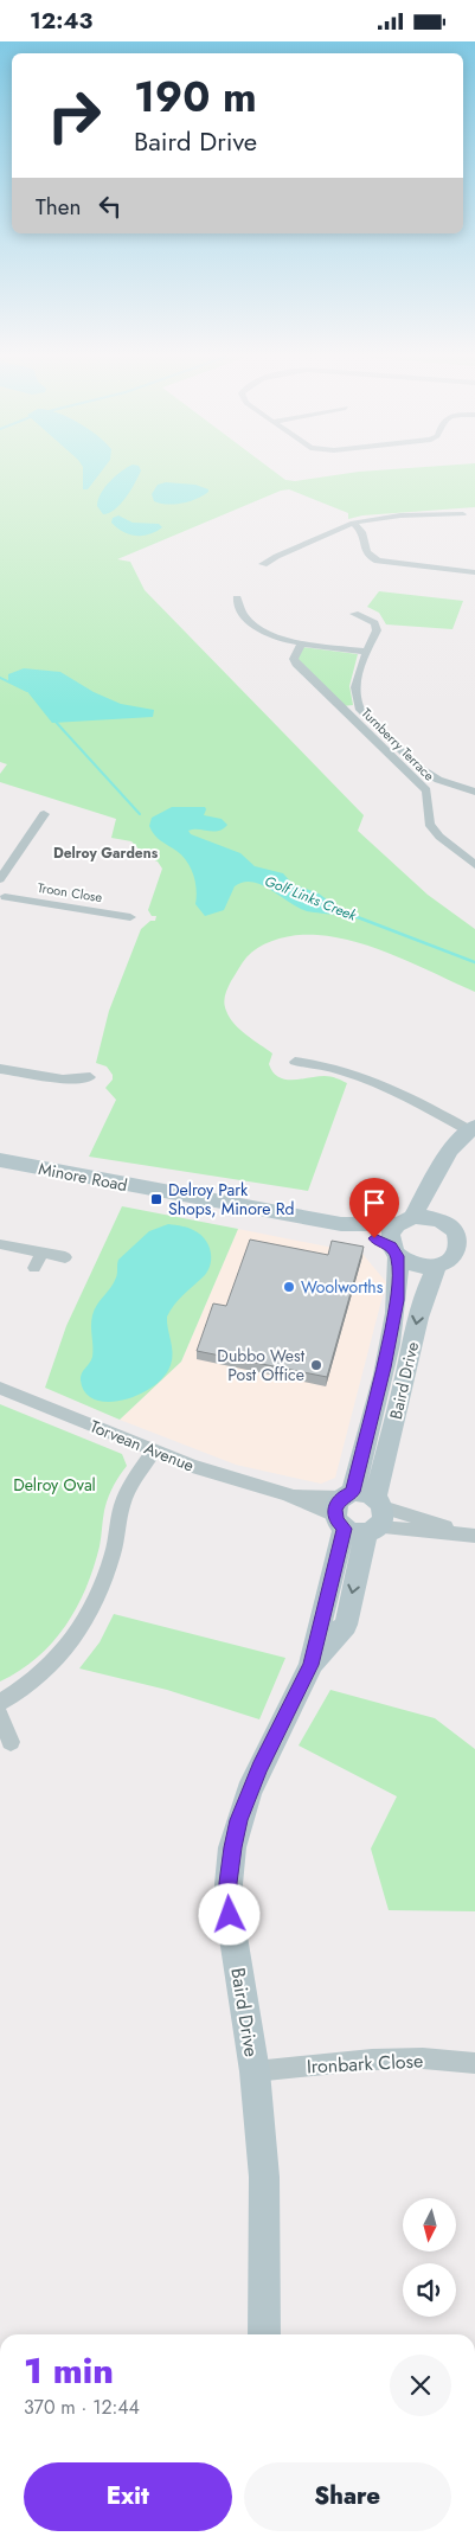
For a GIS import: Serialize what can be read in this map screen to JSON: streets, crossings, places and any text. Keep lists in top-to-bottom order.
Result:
{
  "streets": {
    "street": [
      "Turnberry Terrace",
      "Troon Close",
      "Minore Road",
      "Baird Drive",
      "Torvean Avenue",
      "Ironbark Close"
    ]
  },
  "crossings": [
    ["Minore Road", "Baird Drive"],
    ["Baird Drive", "Torvean Avenue"],
    ["Baird Drive", "Ironbark Close"]
  ],
  "districts": ["Delroy Gardens"],
  "water": ["Golf Links Creek"],
  "parks": ["Delroy Oval"],
  "places": {
    "transit": ["Delroy Park Shops, Minore Rd"],
    "other": ["Woolworths", "Dubbo West Post Office"]
  },
  "north": "bottom",
  "page": {
    "status": "12:43",
    "turn": ["190 m", "Baird Drive"],
    "then": "Then",
    "heading": ["1 min", "370 m · 12:44"],
    "buttons": ["Exit", "Share"]
  }
}
